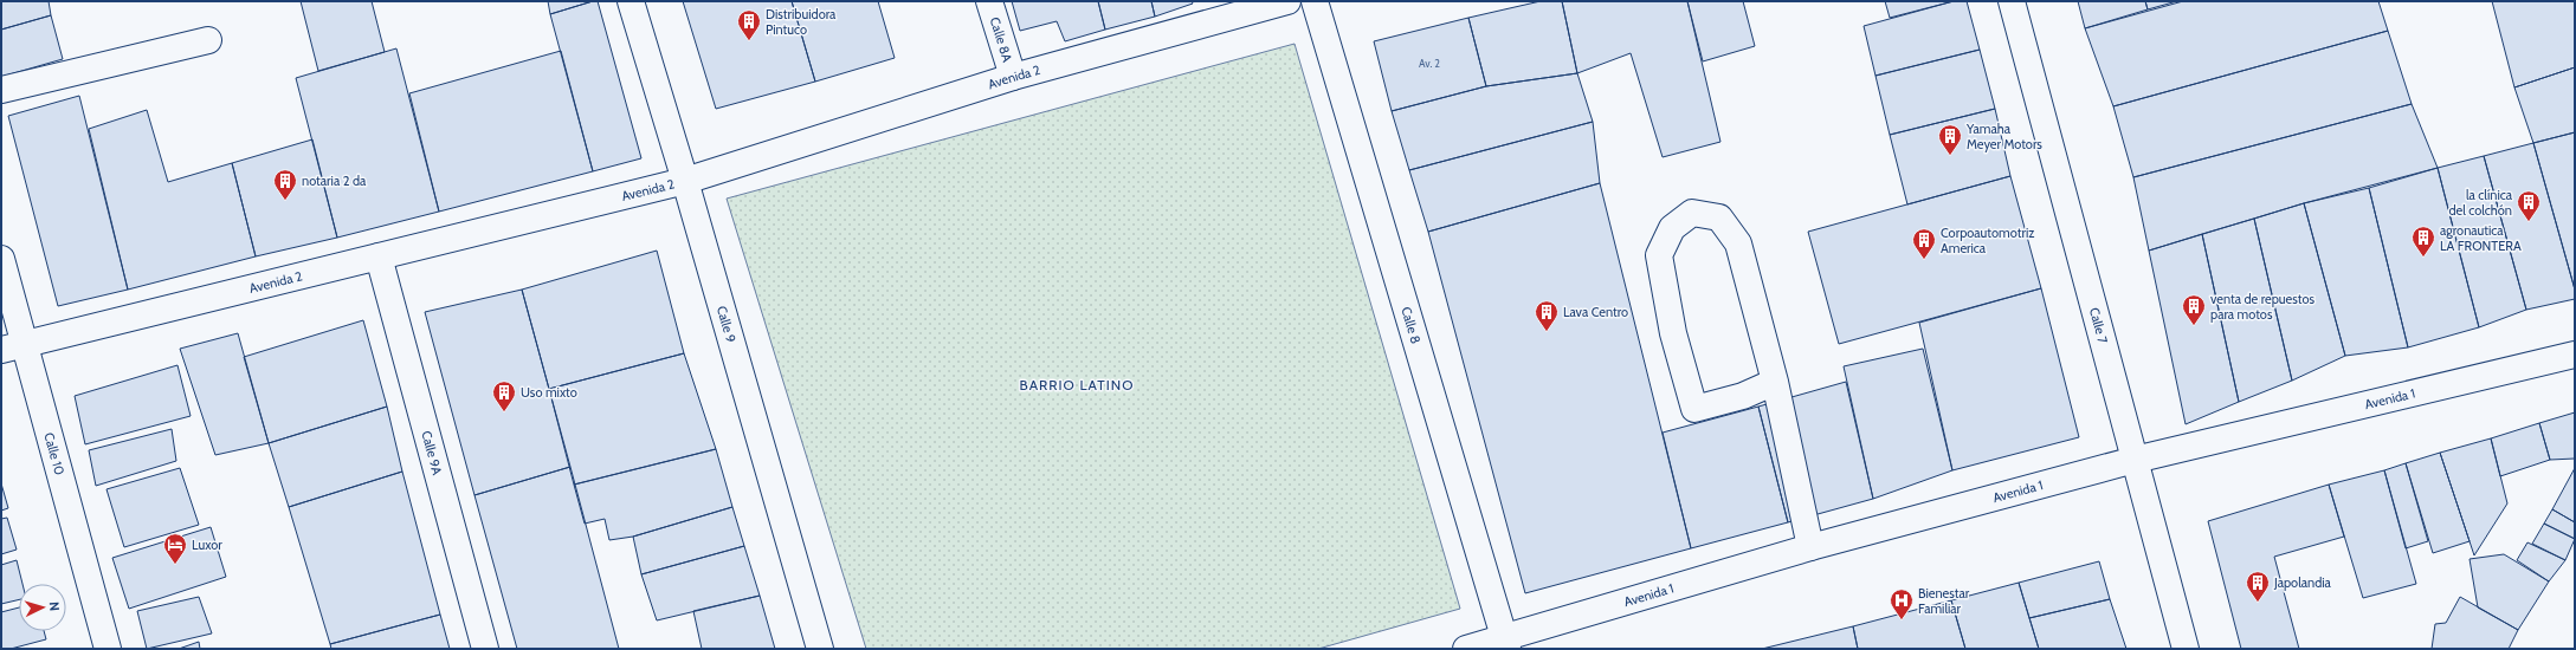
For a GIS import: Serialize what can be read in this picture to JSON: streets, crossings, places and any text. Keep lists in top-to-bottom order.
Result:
{
  "streets": {
    "street": [
      "Calle 8A",
      "Avenida 2",
      "Calle 9",
      "Calle 8",
      "Calle 7",
      "Avenida 1",
      "Calle 9A",
      "Calle 10"
    ]
  },
  "crossings": [
    ["Calle 8A", "Avenida 2"],
    ["Avenida 2", "Calle 9"],
    ["Avenida 2", "Calle 9A"],
    ["Avenida 2", "Calle 10"],
    ["Calle 8", "Avenida 1"],
    ["Calle 7", "Avenida 1"]
  ],
  "districts": ["BARRIO LATINO"],
  "places": {
    "building": [
      "Distribuidora Pintuco",
      "Yamaha Meyer Motors",
      "notaria 2 da",
      "la clínica del colchón",
      "agronautica LA FRONTERA",
      "Corpoautomotriz America",
      "venta de repuestos para motos",
      "Lava Centro",
      "Uso mixto",
      "Japolandia"
    ],
    "hotel": ["Luxor"],
    "hospital": ["Bienestar Familiar"]
  },
  "house_numbers": ["Av. 2"],
  "north": "right"
}
